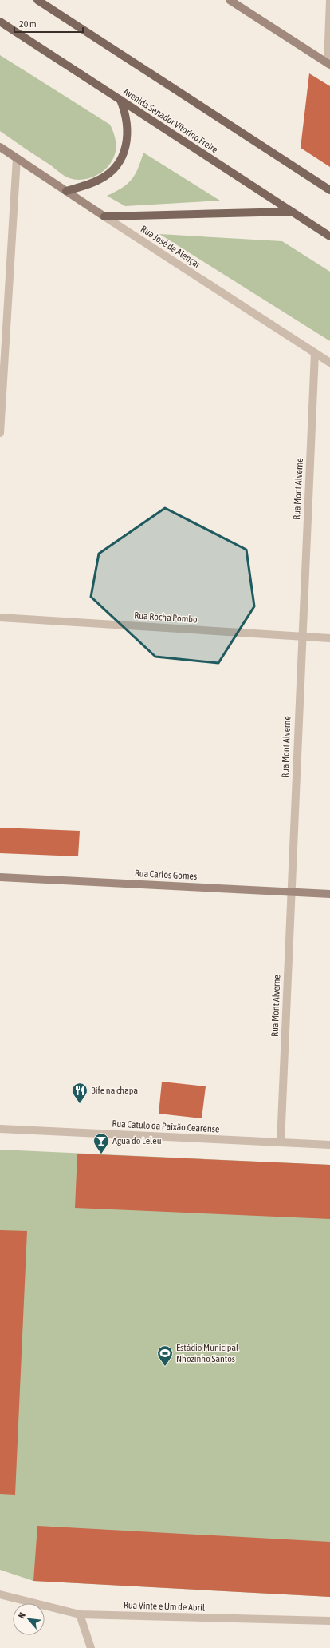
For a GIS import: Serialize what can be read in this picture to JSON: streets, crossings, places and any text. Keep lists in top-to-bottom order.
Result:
{
  "streets": {
    "main road": ["Avenida Senador Vitorino Freire"],
    "street": [
      "Rua José de Alençar",
      "Rua Mont Alverne",
      "Rua Rocha Pombo",
      "Rua Carlos Gomes",
      "Rua Catulo da Paixão Cearense",
      "Rua Vinte e Um de Abril"
    ]
  },
  "crossings": [
    ["Rua José de Alençar", "Rua Mont Alverne"],
    ["Rua Mont Alverne", "Rua Rocha Pombo"],
    ["Rua Mont Alverne", "Rua Carlos Gomes"],
    ["Rua Mont Alverne", "Rua Catulo da Paixão Cearense"]
  ],
  "places": {
    "restaurant": ["Bife na chapa"],
    "bar": ["Agua do Leleu"],
    "sports": ["Estádio Municipal Nhozinho Santos"]
  },
  "scale_bar": "20 m",
  "north": "top left"
}
